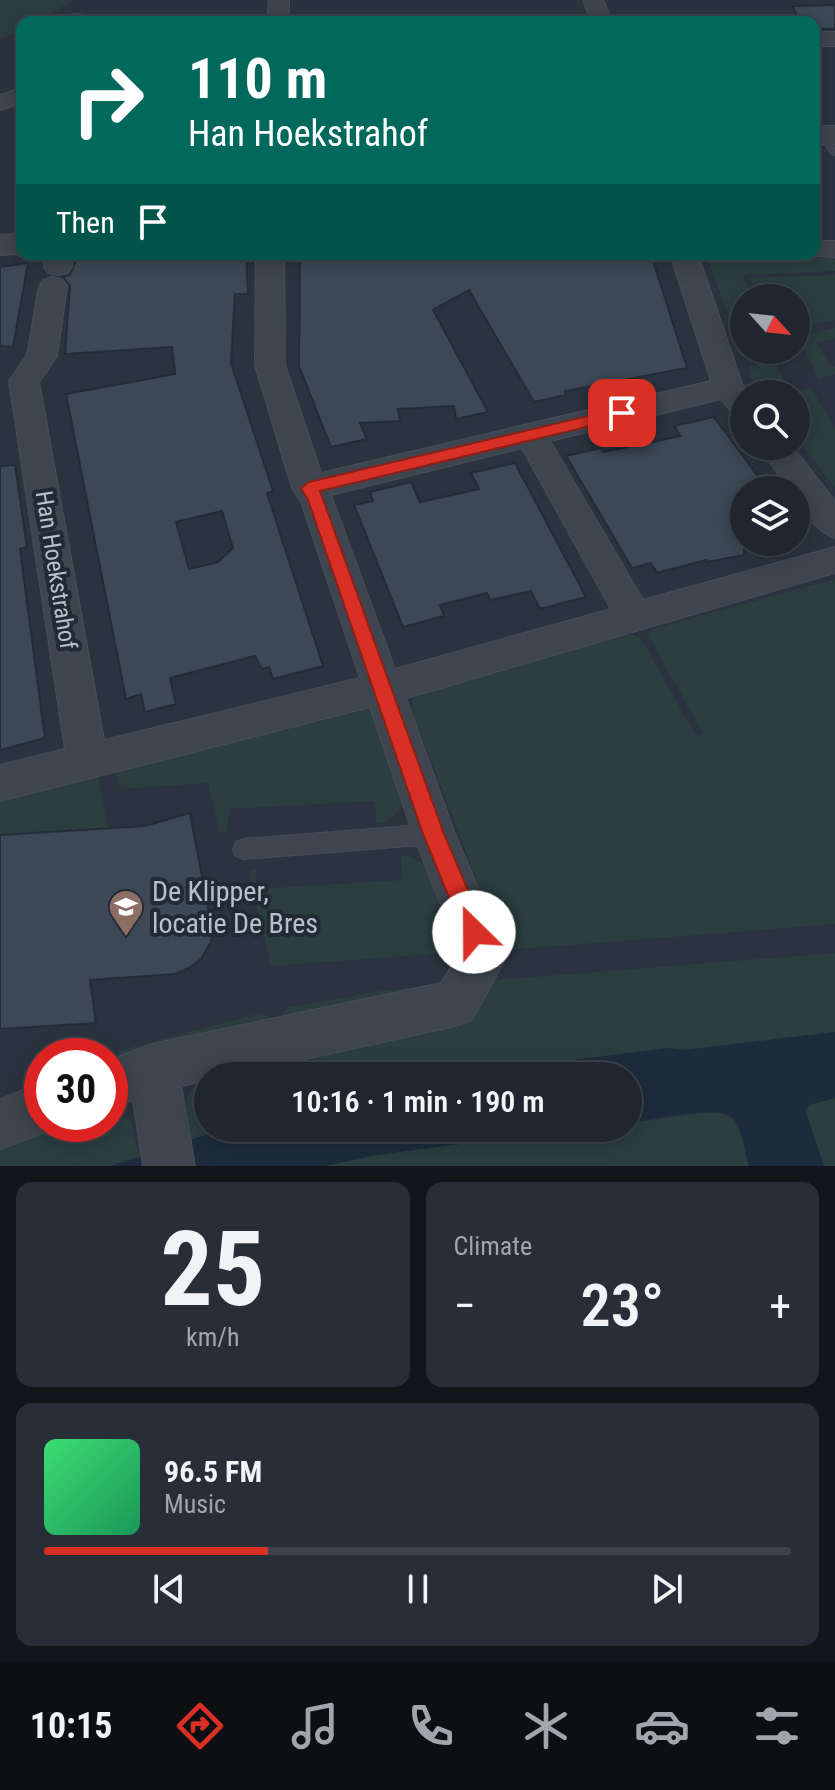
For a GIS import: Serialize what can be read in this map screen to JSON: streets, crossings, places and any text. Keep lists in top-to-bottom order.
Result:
{
  "streets": {
    "street": ["Han Hoekstrahof"]
  },
  "places": {
    "school or university": ["De Klipper, locatie De Bres"]
  },
  "north": "bottom right",
  "page": {
    "turn": ["110 m", "Han Hoekstrahof"],
    "then": "Then",
    "limit": "30",
    "trip": "10:16 · 1 min · 190 m",
    "tile": [
      ["25", "km/h"],
      "Climate"
    ],
    "heat": ["−", "23°", "+"],
    "song": ["96.5 FM", "Music"],
    "tabs": "10:15"
  }
}
